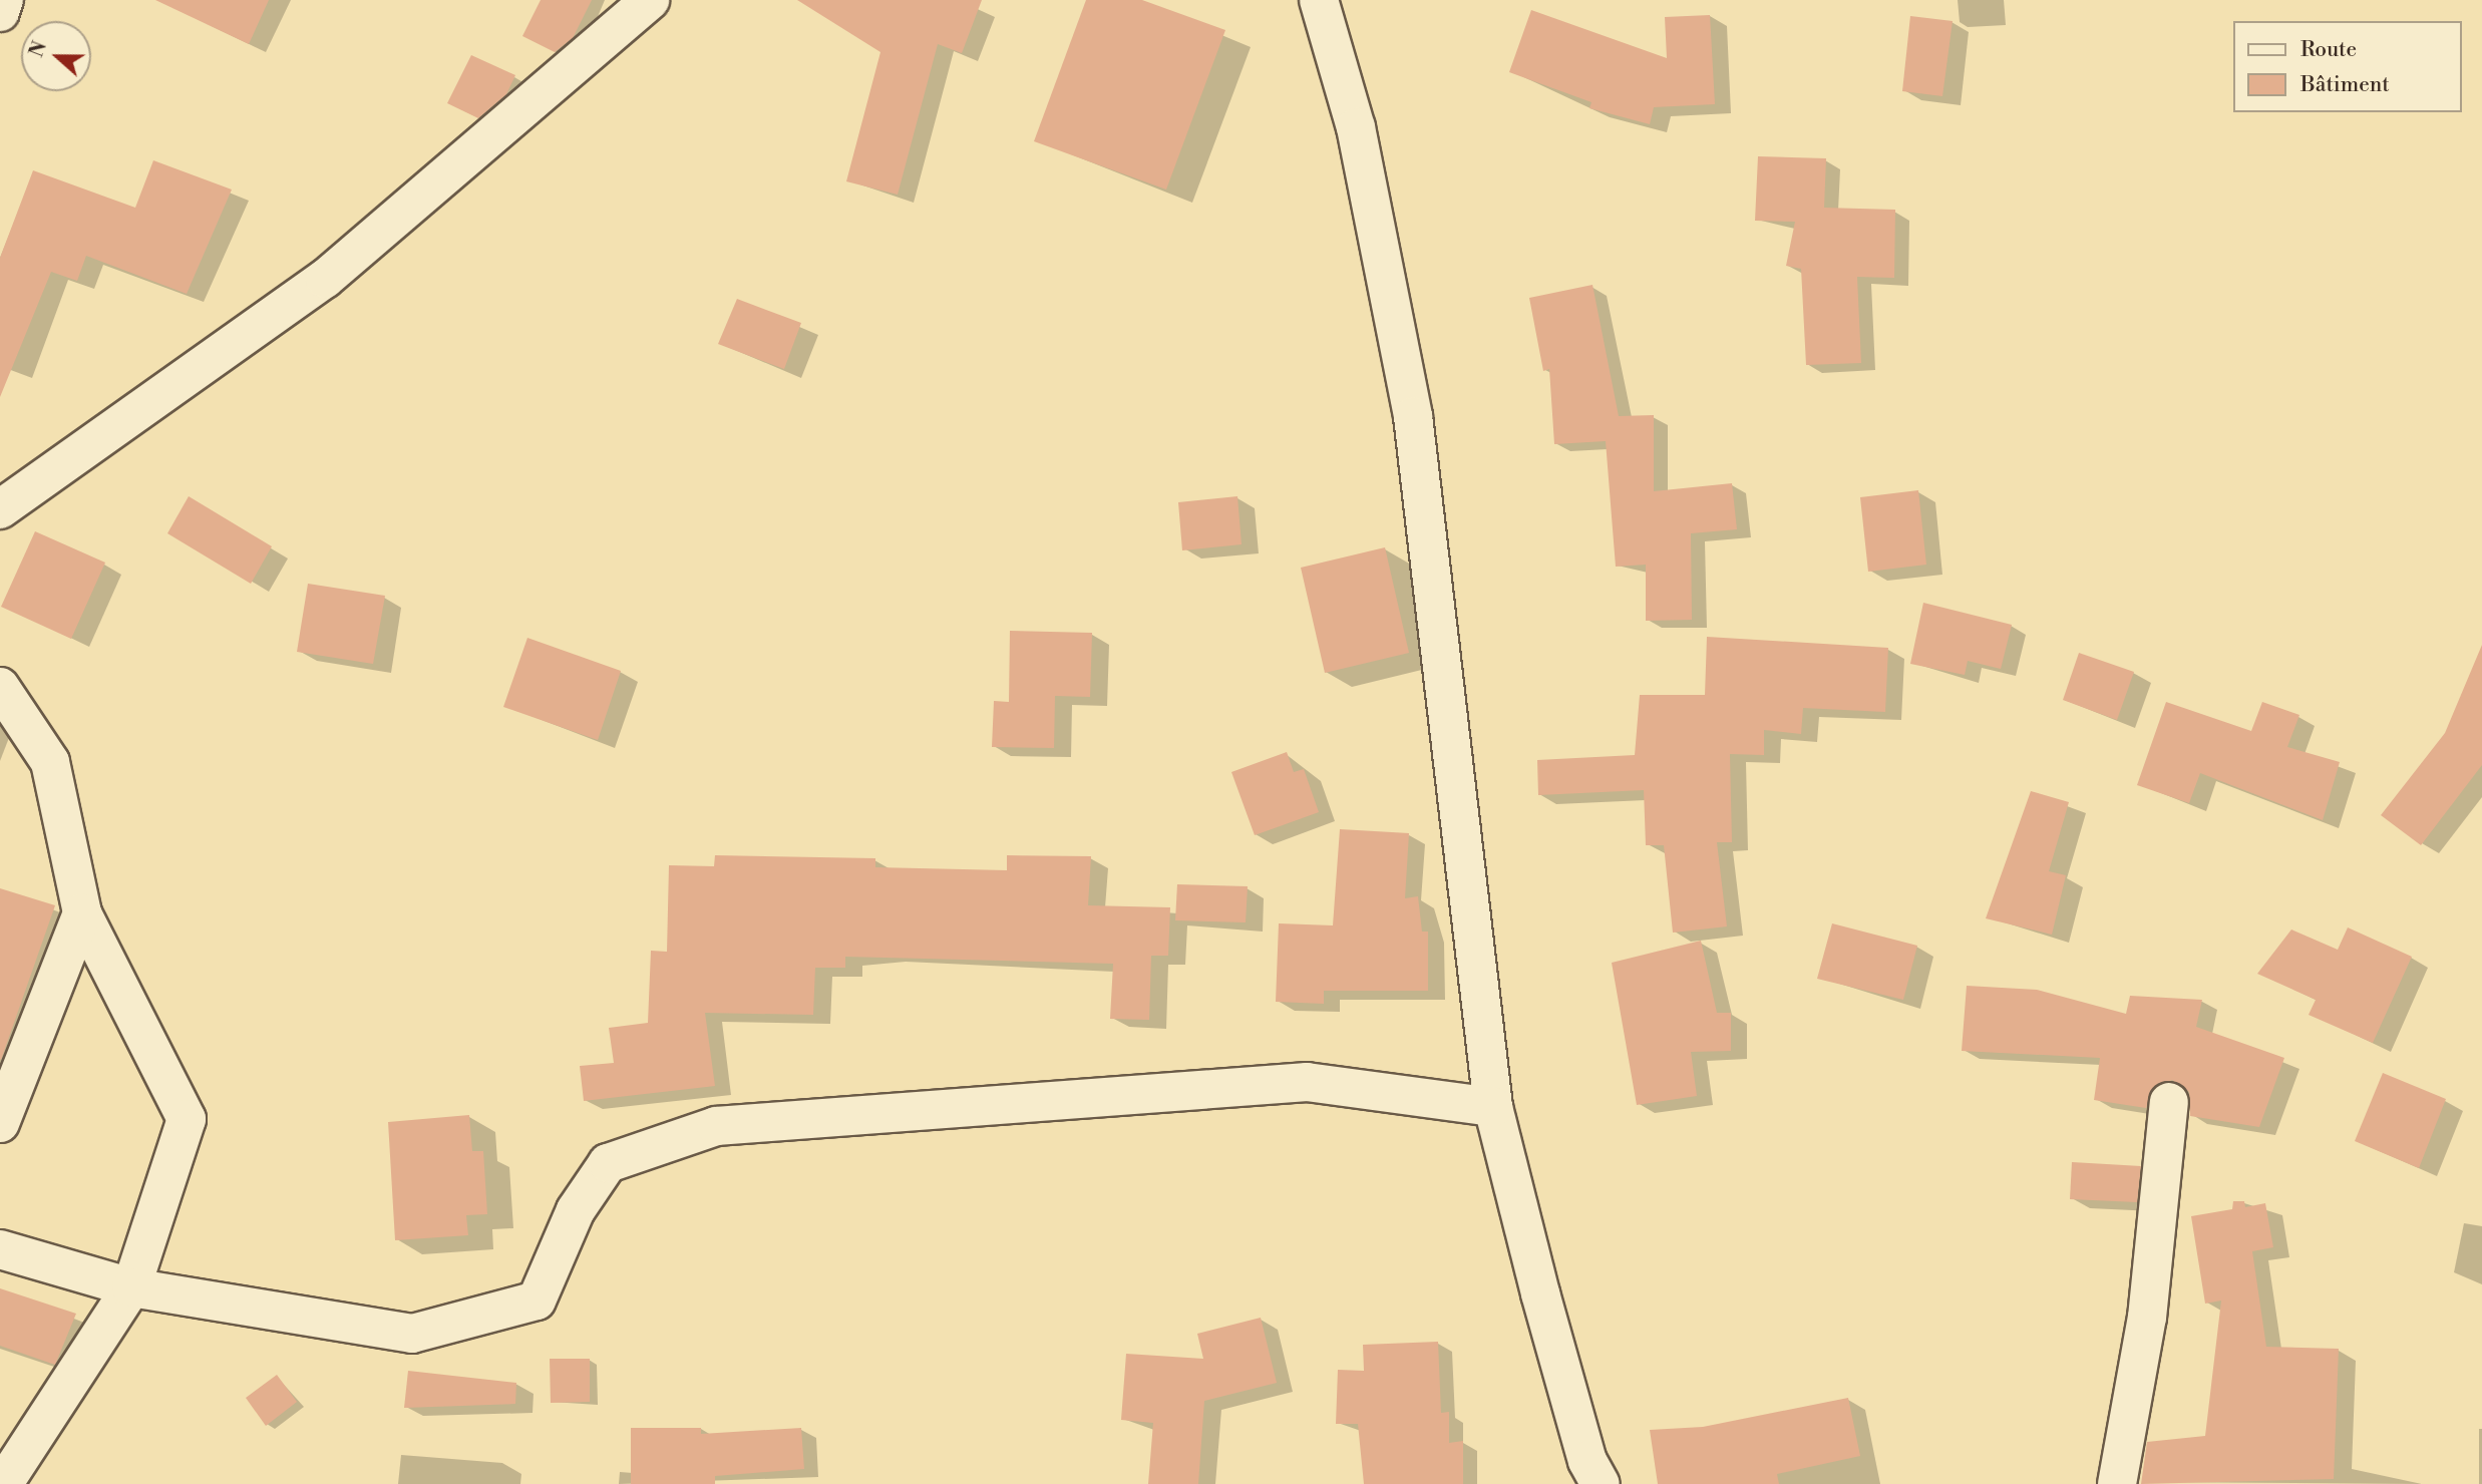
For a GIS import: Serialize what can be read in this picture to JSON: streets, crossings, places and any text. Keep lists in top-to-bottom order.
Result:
{
  "legend": ["Route", "Bâtiment"],
  "north": "left"
}
